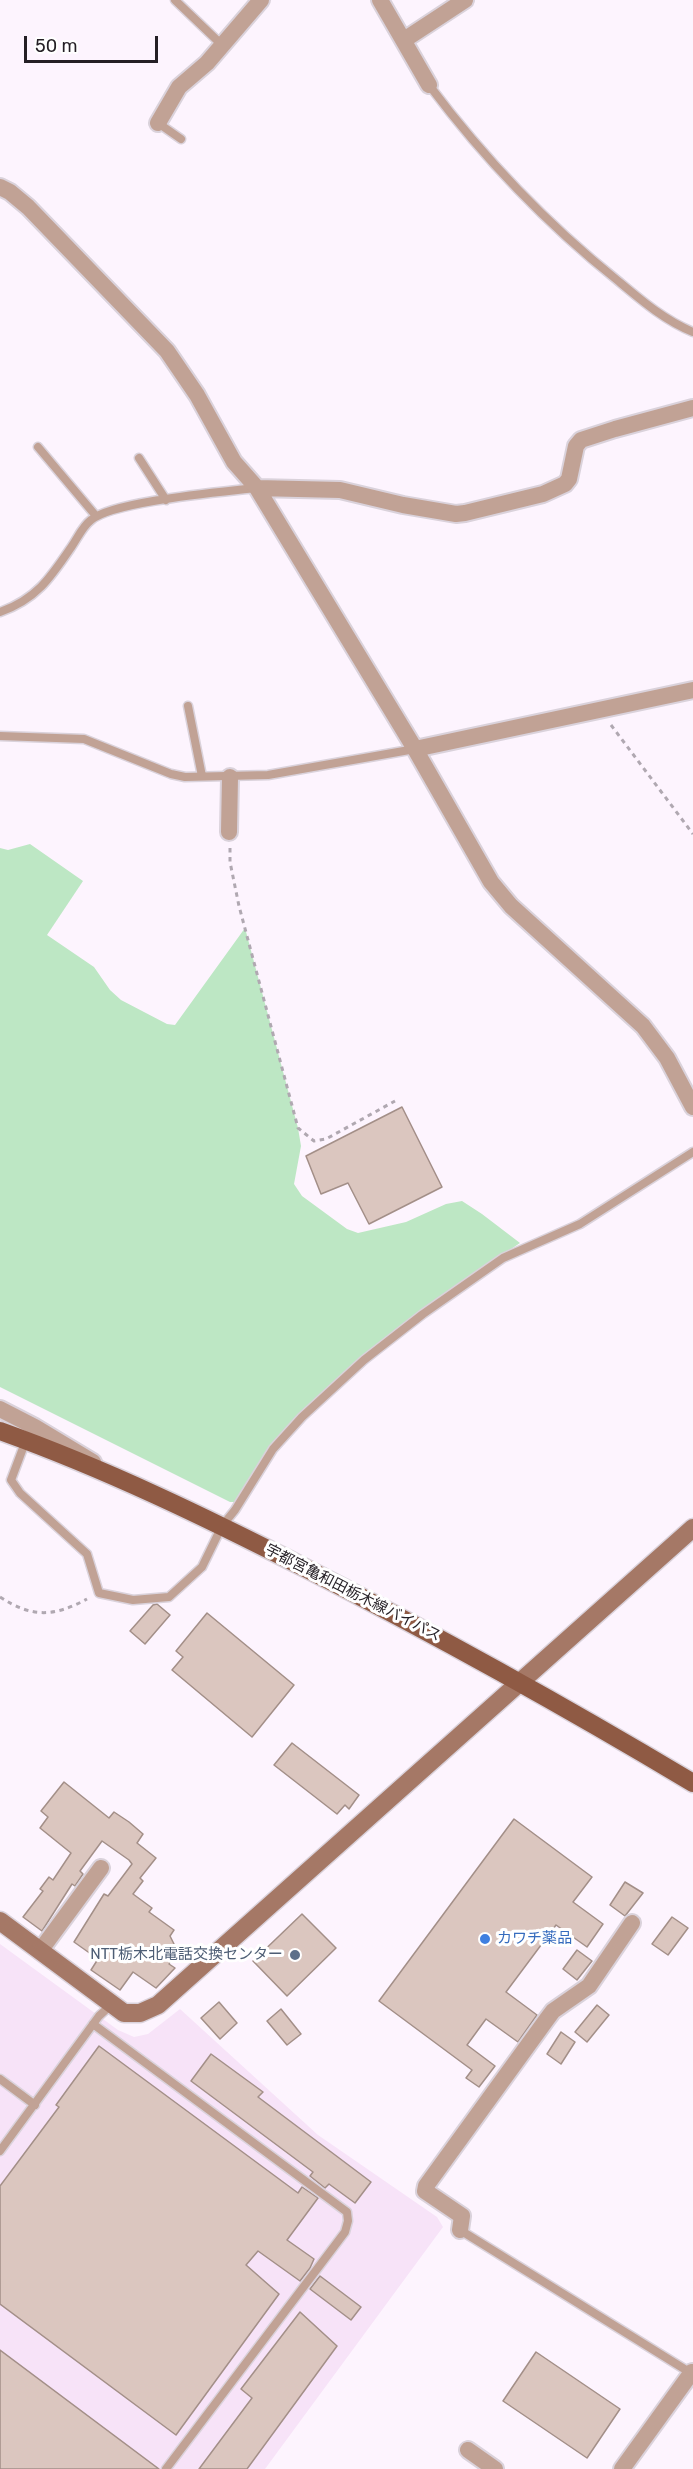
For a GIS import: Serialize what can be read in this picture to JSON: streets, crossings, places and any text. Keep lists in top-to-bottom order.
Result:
{
  "streets": {
    "main road": ["宇都宮亀和田栃木線バイパス"]
  },
  "places": ["カワチ薬品", "NTT栃木北電話交換センター"],
  "scale_bar": "50 m"
}
